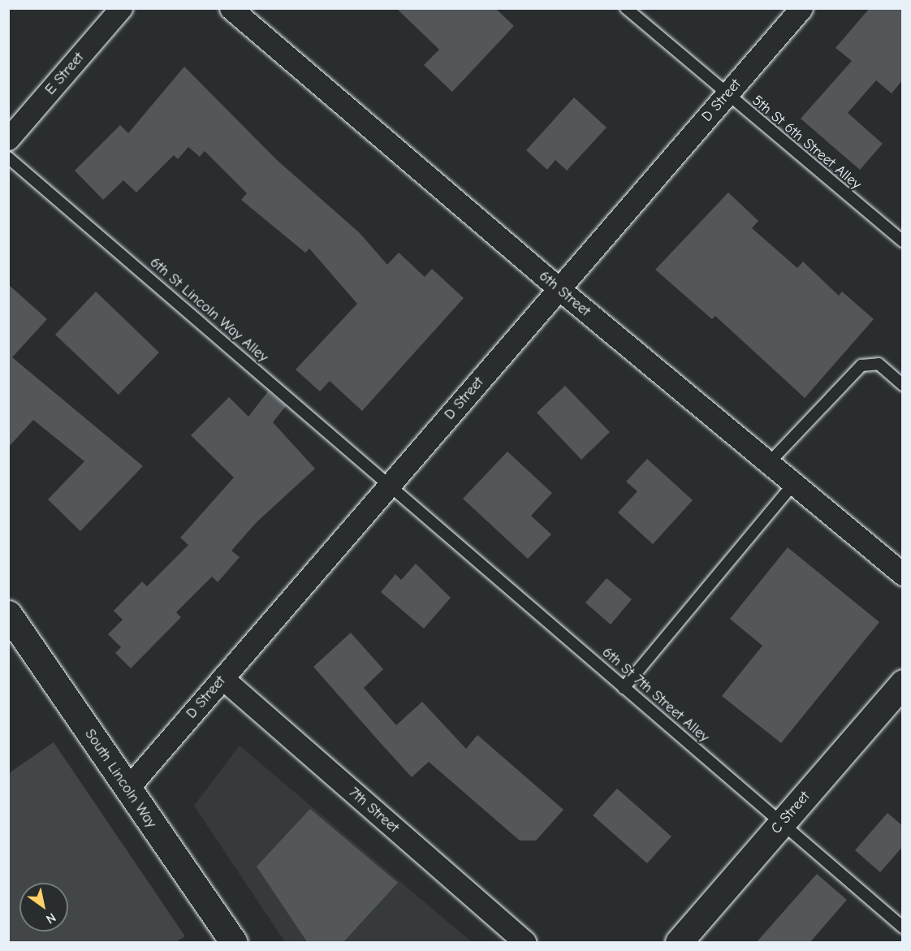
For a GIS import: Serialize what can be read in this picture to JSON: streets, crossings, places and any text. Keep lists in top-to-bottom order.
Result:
{
  "streets": {
    "main road": ["South Lincoln Way", "C Street"],
    "street": [
      "E Street",
      "D Street",
      "6th Street",
      "7th Street"
    ],
    "lane": ["5th St 6th Street Alley", "6th St Lincoln Way Alley", "6th St 7th Street Alley"]
  },
  "crossings": [
    ["D Street", "5th St 6th Street Alley"],
    ["D Street", "6th Street"],
    ["D Street", "6th St Lincoln Way Alley"],
    ["D Street", "6th St 7th Street Alley"],
    ["D Street", "South Lincoln Way"],
    ["D Street", "7th Street"],
    ["6th St Lincoln Way Alley", "6th St 7th Street Alley"],
    ["6th St 7th Street Alley", "C Street"]
  ],
  "north": "bottom right"
}
